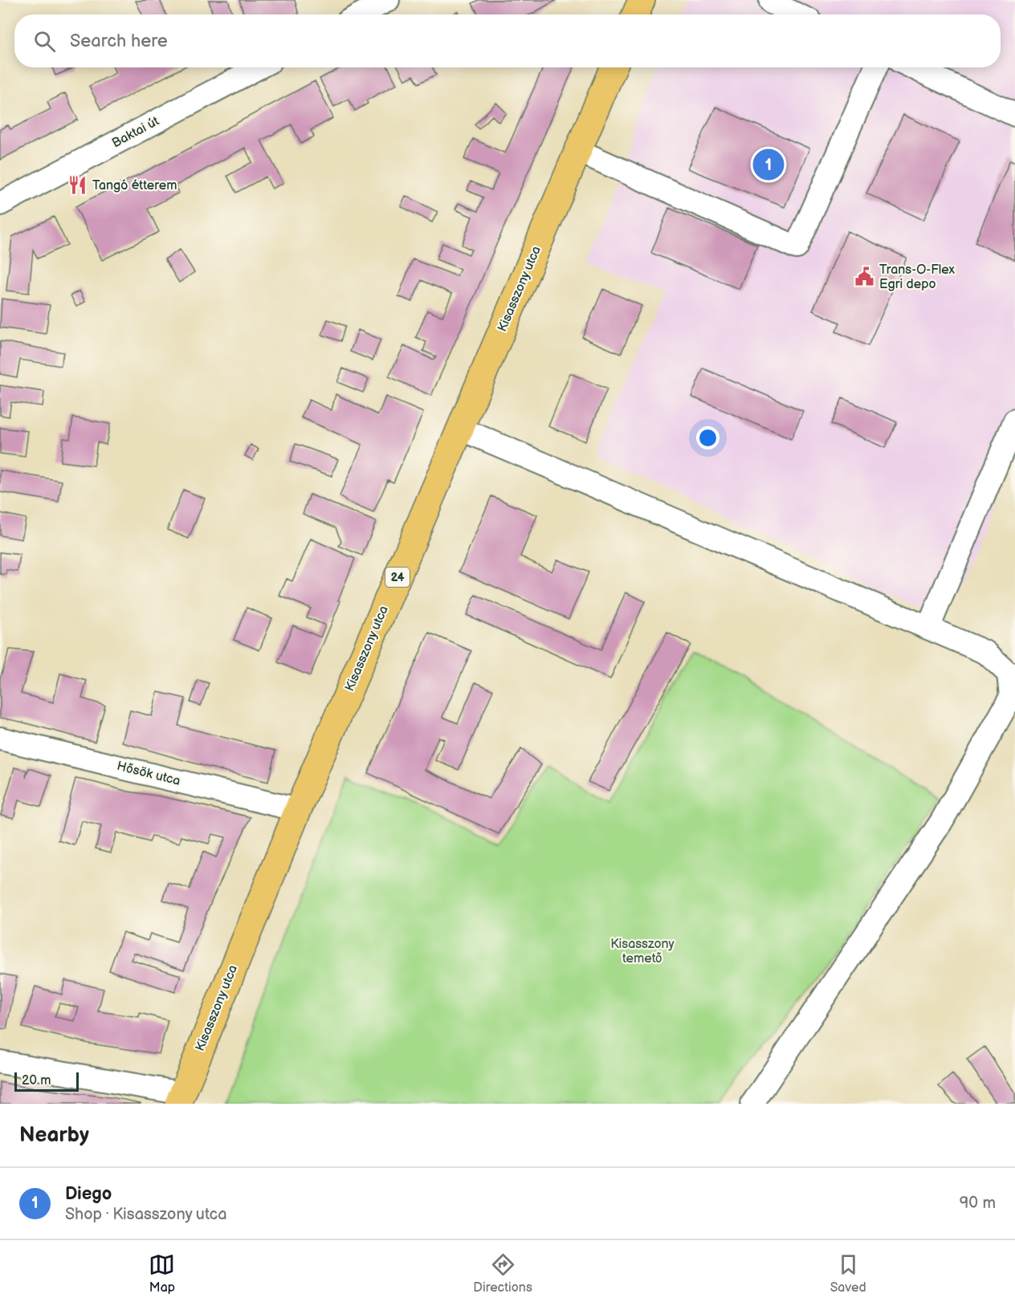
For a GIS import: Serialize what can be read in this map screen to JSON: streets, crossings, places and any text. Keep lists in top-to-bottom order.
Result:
{
  "streets": {
    "main road": ["Kisasszony utca", "24"],
    "street": ["Baktai út", "Hősök utca"]
  },
  "crossings": [
    ["Kisasszony utca", "Hősök utca"]
  ],
  "parks": ["Kisasszony temető"],
  "places": {
    "restaurant": ["Tangó étterem"],
    "public building": ["Trans-O-Flex Egri depo"]
  },
  "scale_bar": "20 m",
  "page": {
    "search": "Search here",
    "pins": "1",
    "scale": "20 m",
    "heading": "Nearby",
    "list": [
      {
        "mark": "1",
        "name": "Diego",
        "note": "Shop · Kisasszony utca",
        "value": "90 m"
      }
    ],
    "nav": ["Map", "Directions", "Saved"]
  }
}
